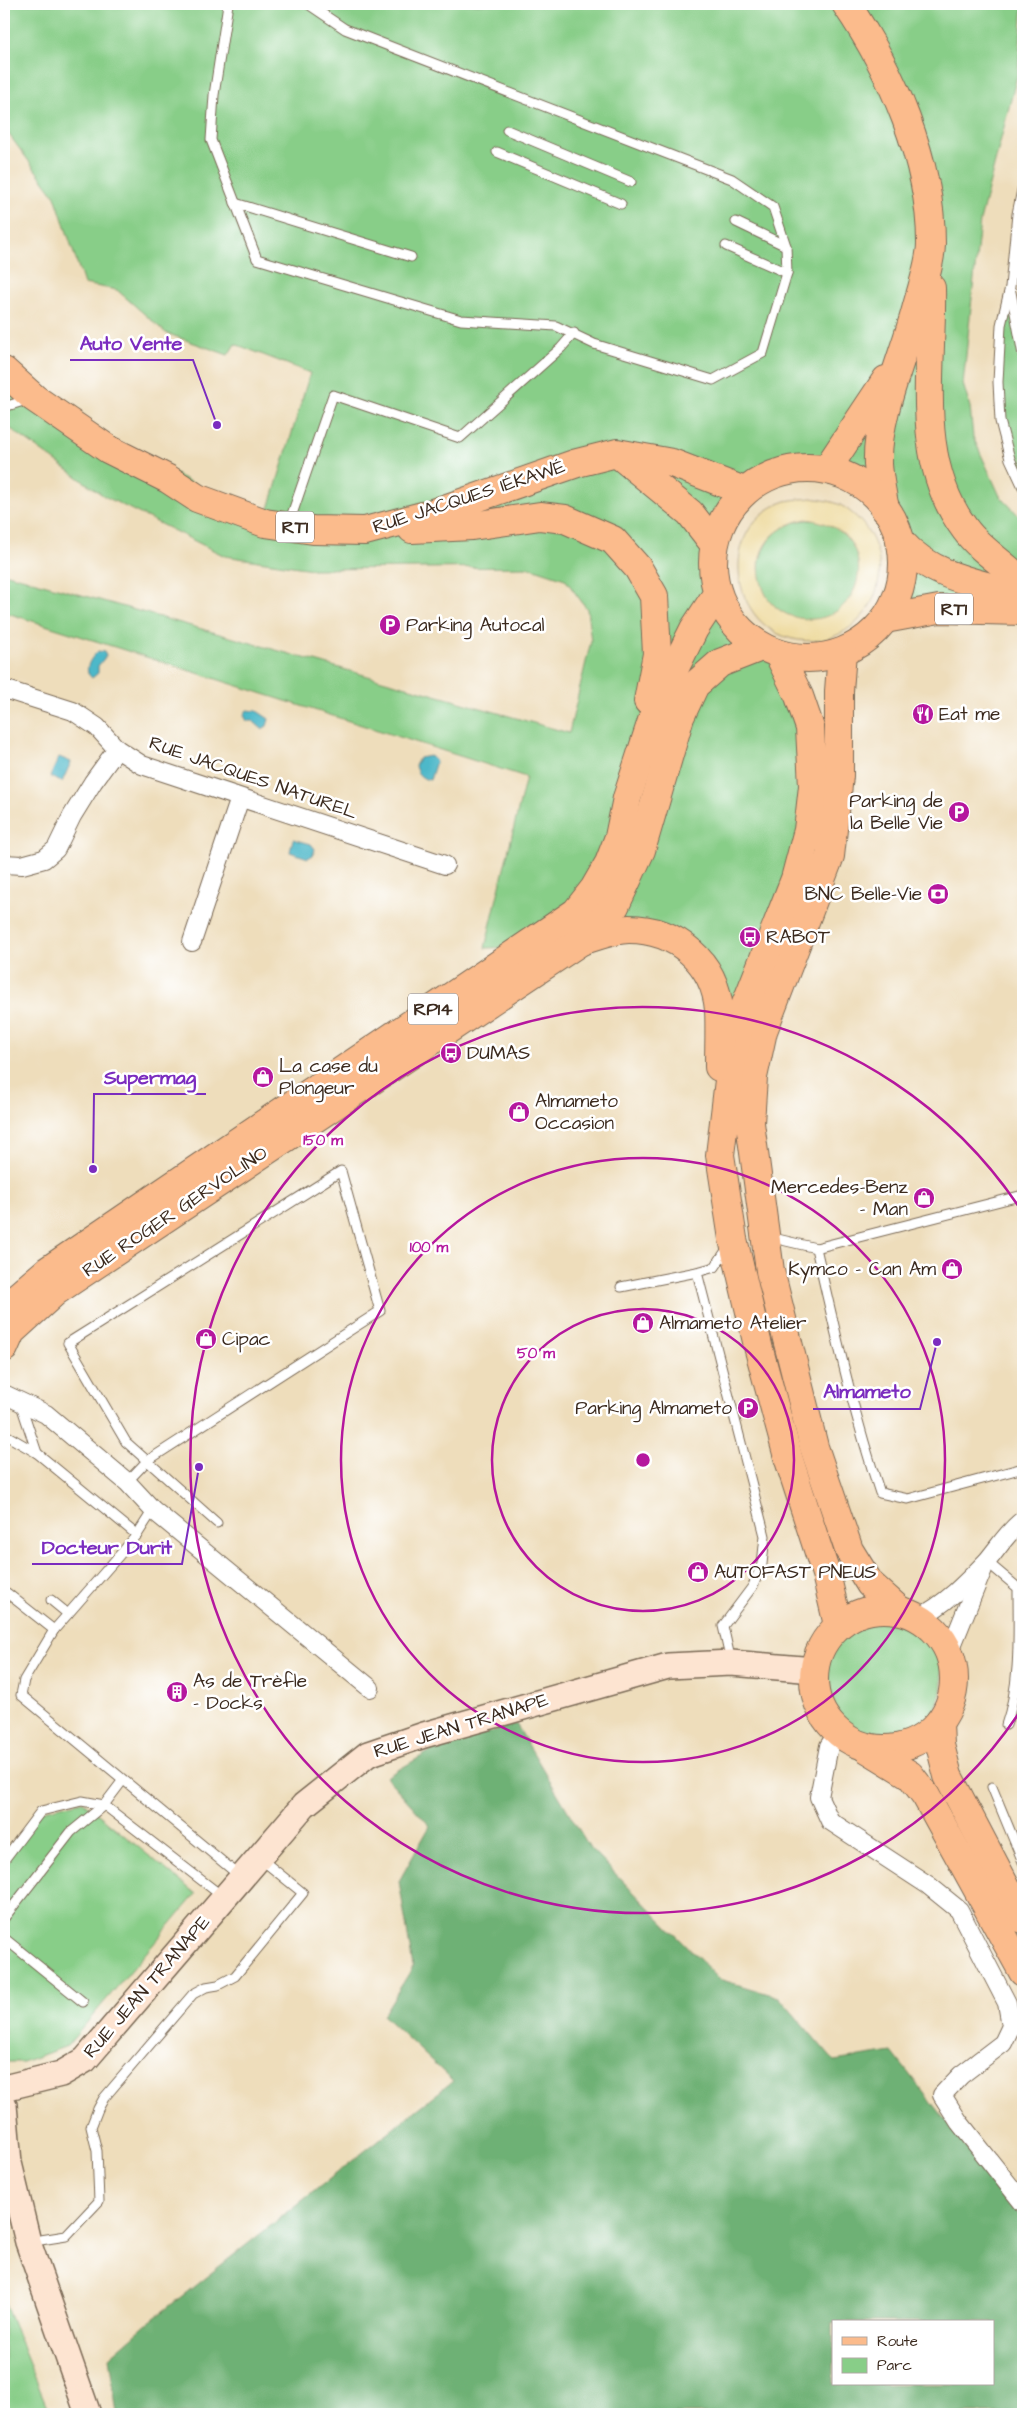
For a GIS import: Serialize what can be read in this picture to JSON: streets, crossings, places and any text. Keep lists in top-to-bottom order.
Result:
{
  "streets": {
    "main road": [
      "RUE JACQUES IÉKAWÉ",
      "RT1",
      "RP14",
      "RUE ROGER GERVOLINO",
      "RUE JEAN TRANAPE"
    ],
    "street": ["RUE JACQUES NATUREL"]
  },
  "places": {
    "other": [
      "Auto Vente",
      "Supermag",
      "Almameto",
      "Docteur Durit"
    ],
    "parking": ["Parking Autocal", "Parking de la Belle Vie", "Parking Almameto"],
    "restaurant": ["Eat me"],
    "bank": ["BNC Belle-Vie"],
    "bus stop": ["RABOT", "DUMAS"],
    "shop": [
      "La case du Plongeur",
      "Almameto Occasion",
      "Mercedes-Benz - Man",
      "Kymco - Can Am",
      "Almameto Atelier",
      "Cipac",
      "AUTOFAST PNEUS"
    ],
    "building": ["As de Trèfle - Docks"]
  },
  "legend": ["Route", "Parc"],
  "rings": ["150 m", "100 m", "50 m"]
}
